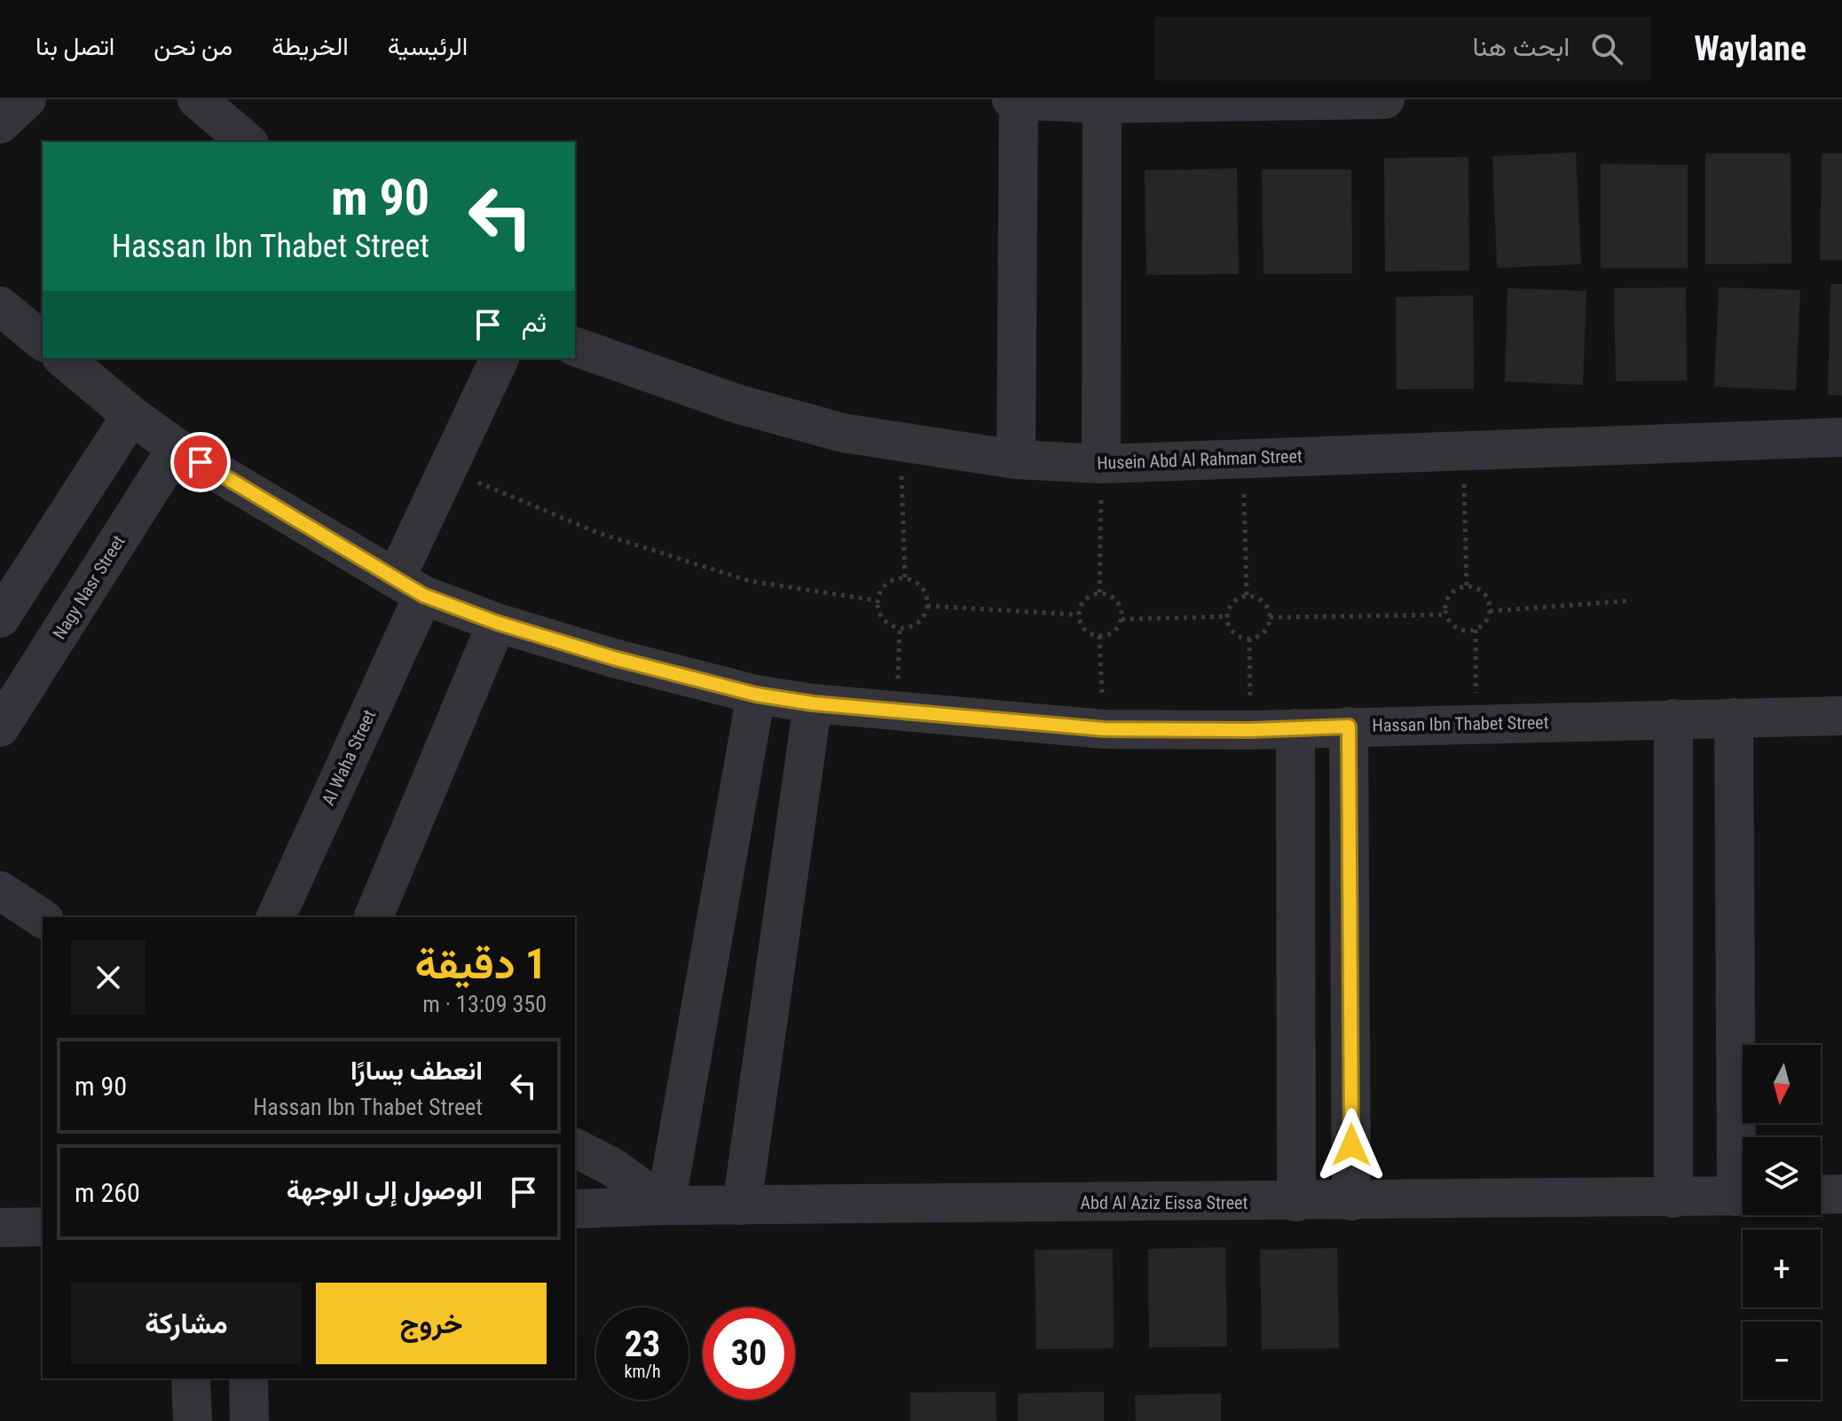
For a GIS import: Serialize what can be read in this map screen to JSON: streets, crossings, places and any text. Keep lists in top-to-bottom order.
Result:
{
  "streets": {
    "street": [
      "Husein Abd Al Rahman Street",
      "Nagy Nasr Street",
      "Hassan Ibn Thabet Street",
      "Al Waha Street",
      "Abd Al Aziz Eissa Street"
    ]
  },
  "crossings": [
    ["Nagy Nasr Street", "Hassan Ibn Thabet Street"],
    ["Hassan Ibn Thabet Street", "Al Waha Street"]
  ],
  "north": "bottom",
  "page": {
    "header": "Waylane",
    "search": "ابحث هنا",
    "nav": [
      "الرئيسية",
      "الخريطة",
      "من نحن",
      "اتصل بنا"
    ],
    "turn": ["90 m", "Hassan Ibn Thabet Street"],
    "then": "ثم",
    "heading": ["1 دقيقة", "350 m · 13:09"],
    "list": [
      {
        "name": "انعطف يسارًا",
        "note": "Hassan Ibn Thabet Street",
        "value": "90 m"
      },
      {
        "name": "الوصول إلى الوجهة",
        "value": "260 m"
      }
    ],
    "map_buttons": ["+", "−"],
    "buttons": ["خروج", "مشاركة"],
    "speed": "23 km/h",
    "limit": "30"
  }
}
